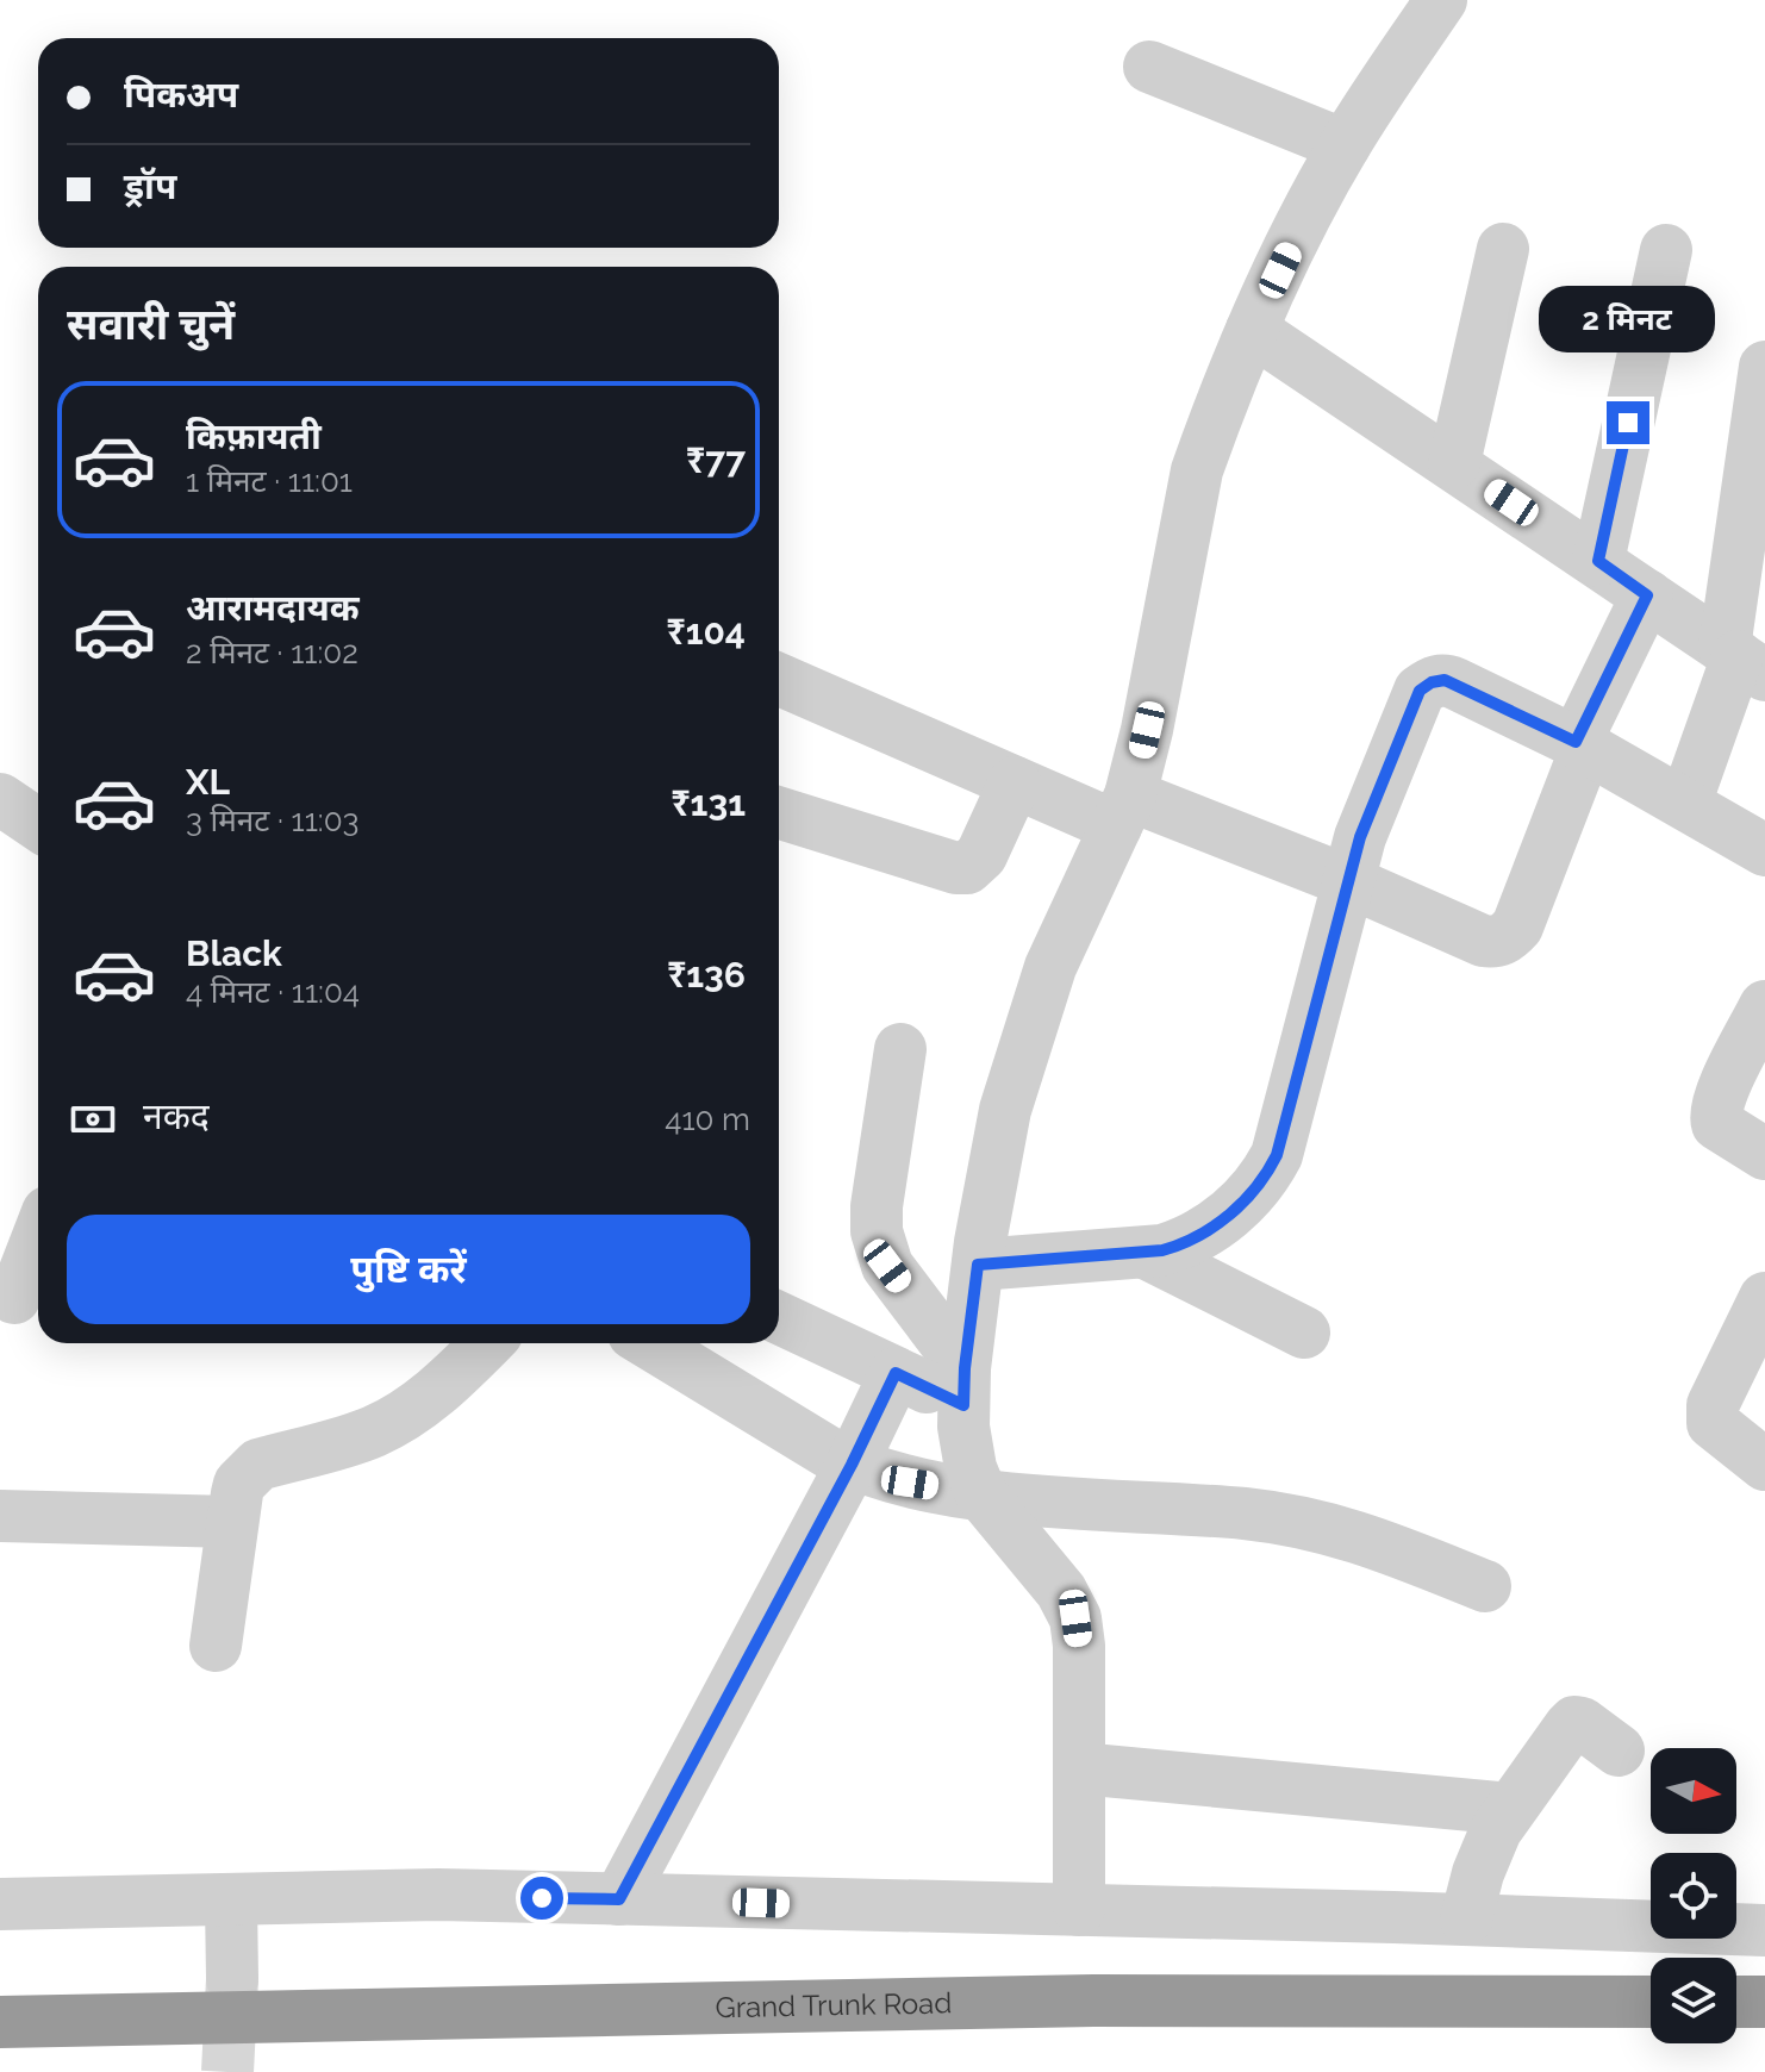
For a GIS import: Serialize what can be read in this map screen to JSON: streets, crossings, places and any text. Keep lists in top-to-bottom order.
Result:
{
  "streets": {
    "highway": ["Grand Trunk Road"]
  },
  "north": "right",
  "page": {
    "banner": ["पिकअप", "ड्रॉप"],
    "heading": "सवारी चुनें",
    "bubble": "2 मिनट",
    "list": [
      {
        "name": "किफ़ायती",
        "note": "1 मिनट · 11:01",
        "value": "₹77"
      },
      {
        "name": "आरामदायक",
        "note": "2 मिनट · 11:02",
        "value": "₹104"
      },
      {
        "name": "XL",
        "note": "3 मिनट · 11:03",
        "value": "₹131"
      },
      {
        "name": "Black",
        "note": "4 मिनट · 11:04",
        "value": "₹136"
      }
    ],
    "pay": ["नकद", "410 m"],
    "buttons": "पुष्टि करें"
  }
}
